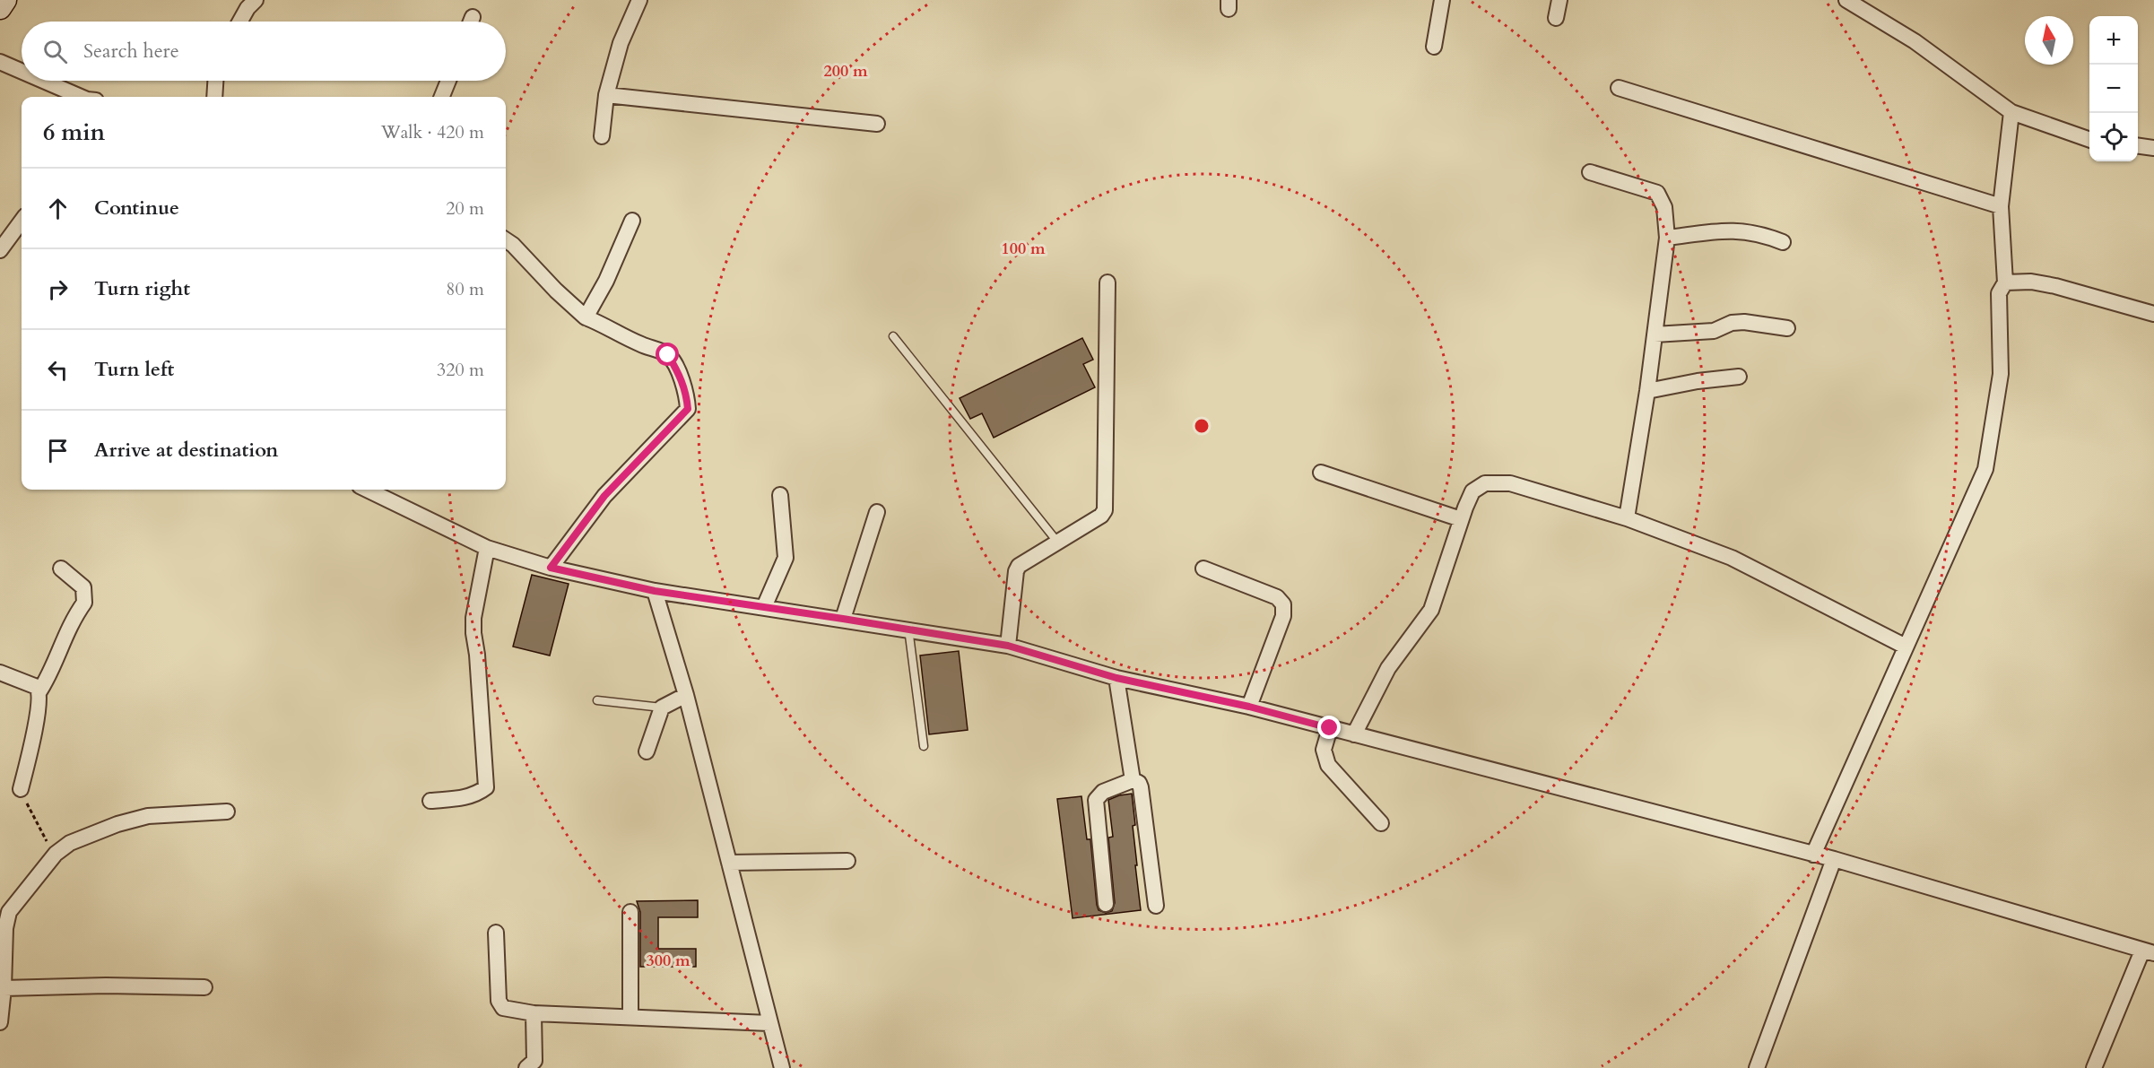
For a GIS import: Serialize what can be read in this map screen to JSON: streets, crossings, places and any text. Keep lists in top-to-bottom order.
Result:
{
  "north": "top",
  "page": {
    "map_buttons": ["+", "−"],
    "search": "Search here",
    "heading": ["6 min", "Walk · 420 m"],
    "list": [
      ["Continue", "20 m"],
      ["Turn right", "80 m"],
      ["Turn left", "320 m"],
      "Arrive at destination"
    ]
  },
  "rings": ["200 m", "100 m", "300 m"]
}
